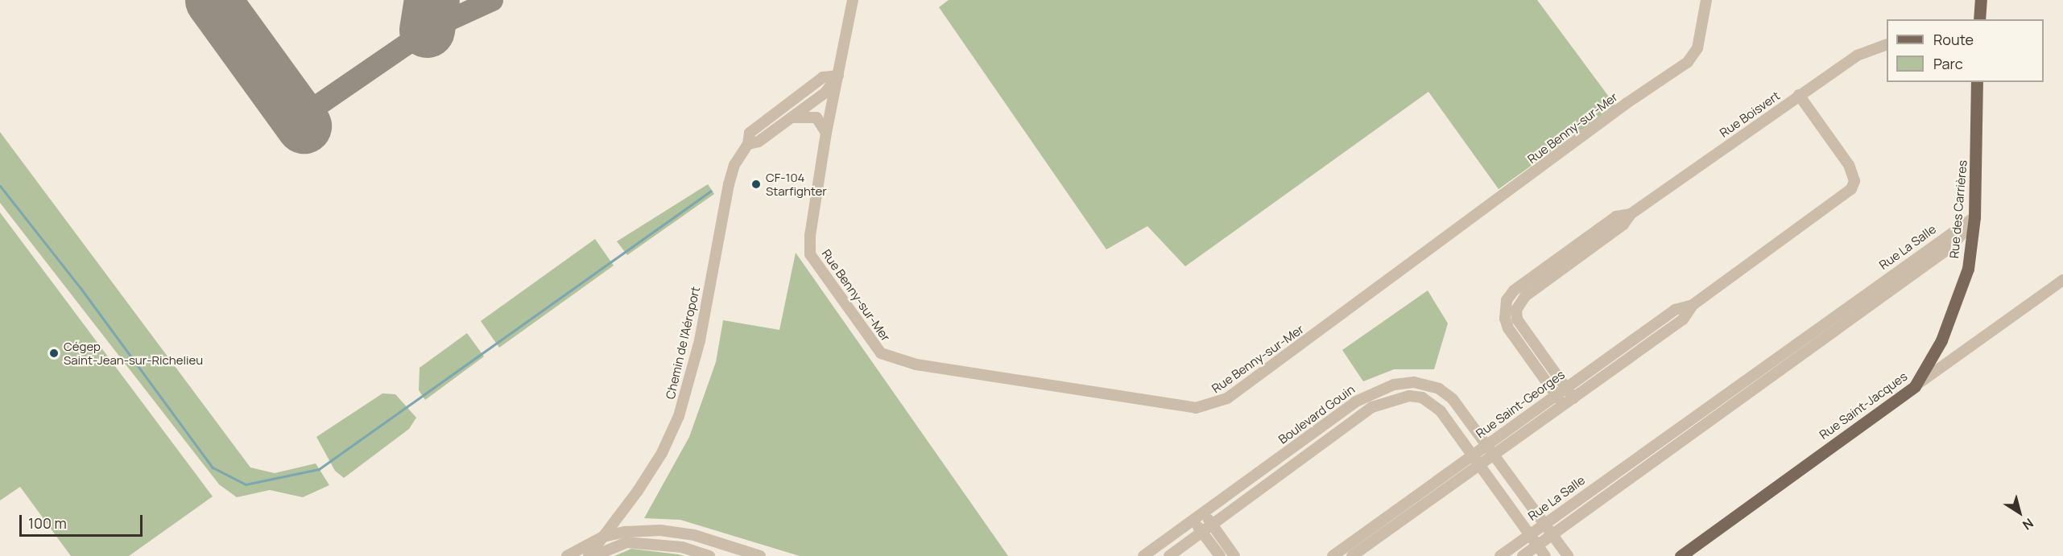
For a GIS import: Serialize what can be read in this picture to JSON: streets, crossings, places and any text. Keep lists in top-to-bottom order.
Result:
{
  "streets": {
    "main road": ["Rue des Carrières", "Rue Saint-Jacques"],
    "street": [
      "Rue Boisvert",
      "Rue Benny-sur-Mer",
      "Rue La Salle",
      "Chemin de l'Aéroport",
      "Rue Saint-Georges",
      "Boulevard Gouin"
    ]
  },
  "crossings": [
    ["Rue Boisvert", "Rue Saint-Georges"],
    ["Rue Benny-sur-Mer", "Chemin de l'Aéroport"],
    ["Rue des Carrières", "Rue La Salle"],
    ["Rue des Carrières", "Rue Saint-Jacques"],
    ["Rue La Salle", "Boulevard Gouin"],
    ["Rue Saint-Georges", "Boulevard Gouin"]
  ],
  "places": ["CF-104 Starfighter", "Cégep Saint-Jean-sur-Richelieu"],
  "legend": ["Route", "Parc"],
  "scale_bar": "100 m",
  "north": "bottom right"
}
